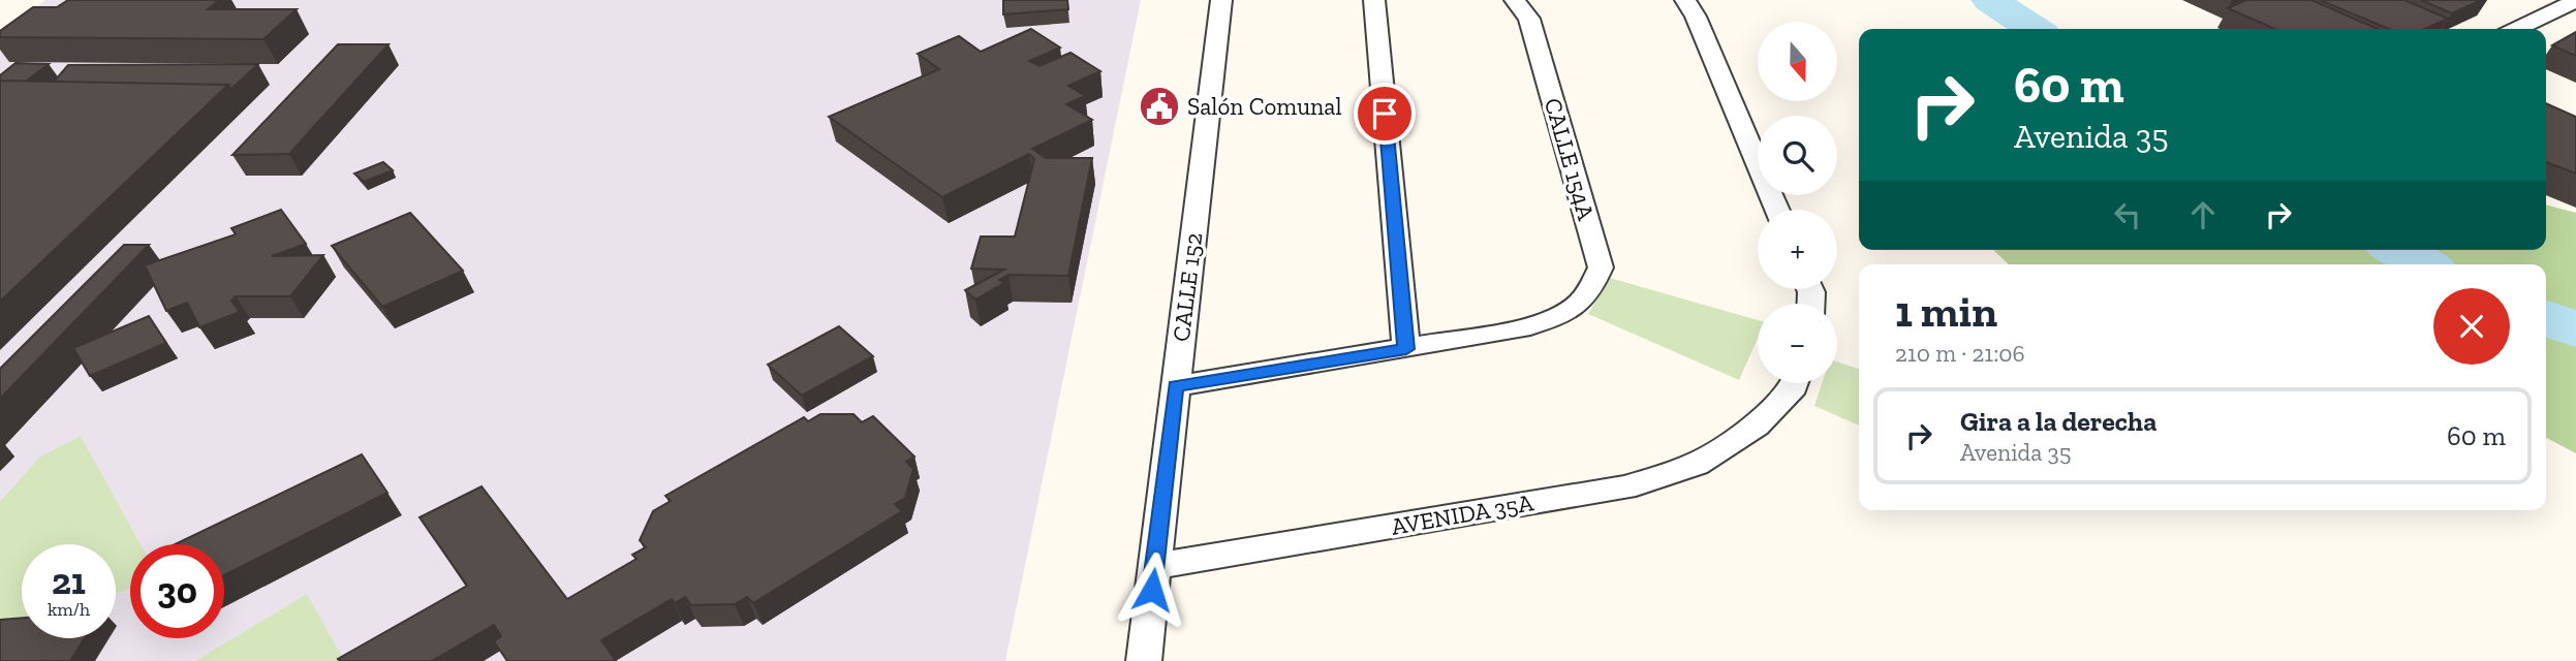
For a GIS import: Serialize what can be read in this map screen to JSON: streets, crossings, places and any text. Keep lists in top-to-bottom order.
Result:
{
  "streets": {
    "street": ["CALLE 154A", "CALLE 152", "AVENIDA 35A"]
  },
  "crossings": [
    ["CALLE 152", "AVENIDA 35A"]
  ],
  "places": {
    "public building": ["Salón Comunal"]
  },
  "north": "bottom",
  "page": {
    "map_buttons": ["+", "−"],
    "turn": ["60 m", "Avenida 35"],
    "heading": ["1 min", "210 m · 21:06"],
    "list": [
      {
        "name": "Gira a la derecha",
        "note": "Avenida 35",
        "value": "60 m"
      }
    ],
    "speed": "21 km/h",
    "limit": "30"
  }
}
